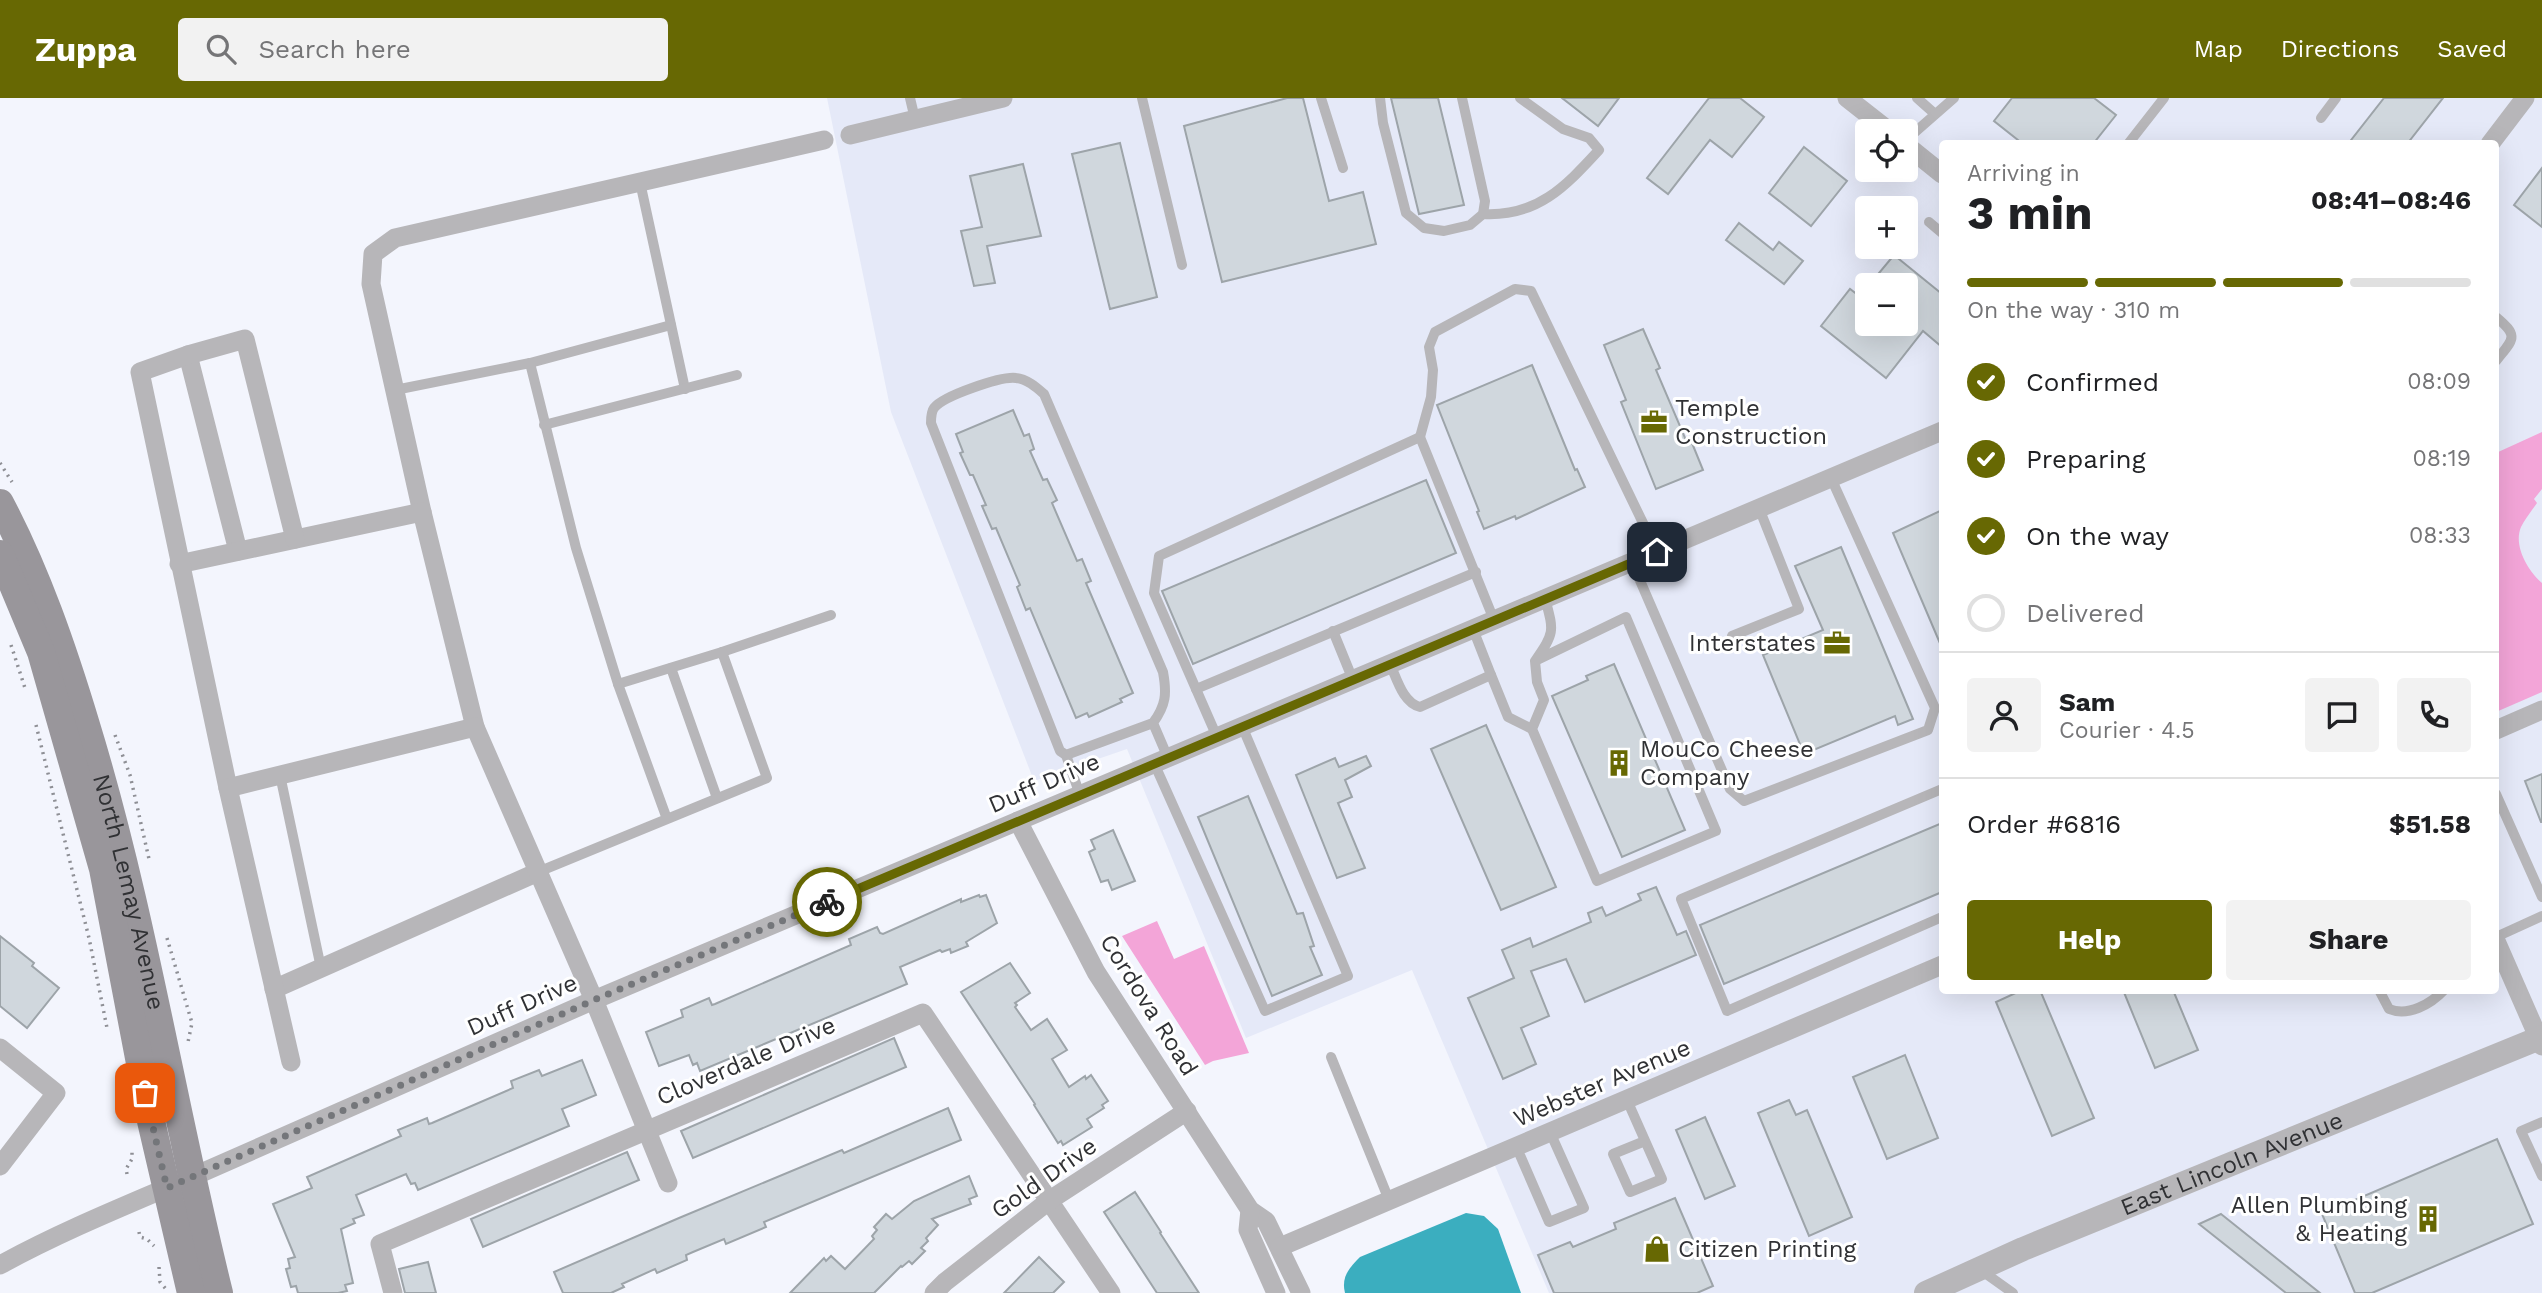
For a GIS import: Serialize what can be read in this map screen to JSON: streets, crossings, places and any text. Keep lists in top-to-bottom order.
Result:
{
  "streets": {
    "main road": ["North Lemay Avenue"],
    "street": [
      "Duff Drive",
      "Cordova Road",
      "Cloverdale Drive",
      "Webster Avenue",
      "East Lincoln Avenue",
      "Gold Drive"
    ]
  },
  "crossings": [
    ["Duff Drive", "North Lemay Avenue"],
    ["Duff Drive", "Cordova Road"],
    ["Cordova Road", "Webster Avenue"],
    ["Cordova Road", "Gold Drive"],
    ["Cloverdale Drive", "Gold Drive"]
  ],
  "places": {
    "office": ["Temple Construction", "Interstates"],
    "building": ["MouCo Cheese Company", "Allen Plumbing & Heating"],
    "shop": ["Citizen Printing"]
  },
  "page": {
    "header": "Zuppa",
    "search": "Search here",
    "nav": ["Map", "Directions", "Saved"],
    "map_buttons": ["+", "−"],
    "heading": ["3 min", "Arriving in", "08:41–08:46"],
    "panel": [
      "Sam",
      "Courier · 4.5",
      "Order #6816",
      "$51.58"
    ],
    "bar": "On the way · 310 m",
    "list": [
      ["Confirmed", "08:09"],
      ["Preparing", "08:19"],
      ["On the way", "08:33"],
      "Delivered"
    ],
    "buttons": ["Help", "Share"]
  }
}
